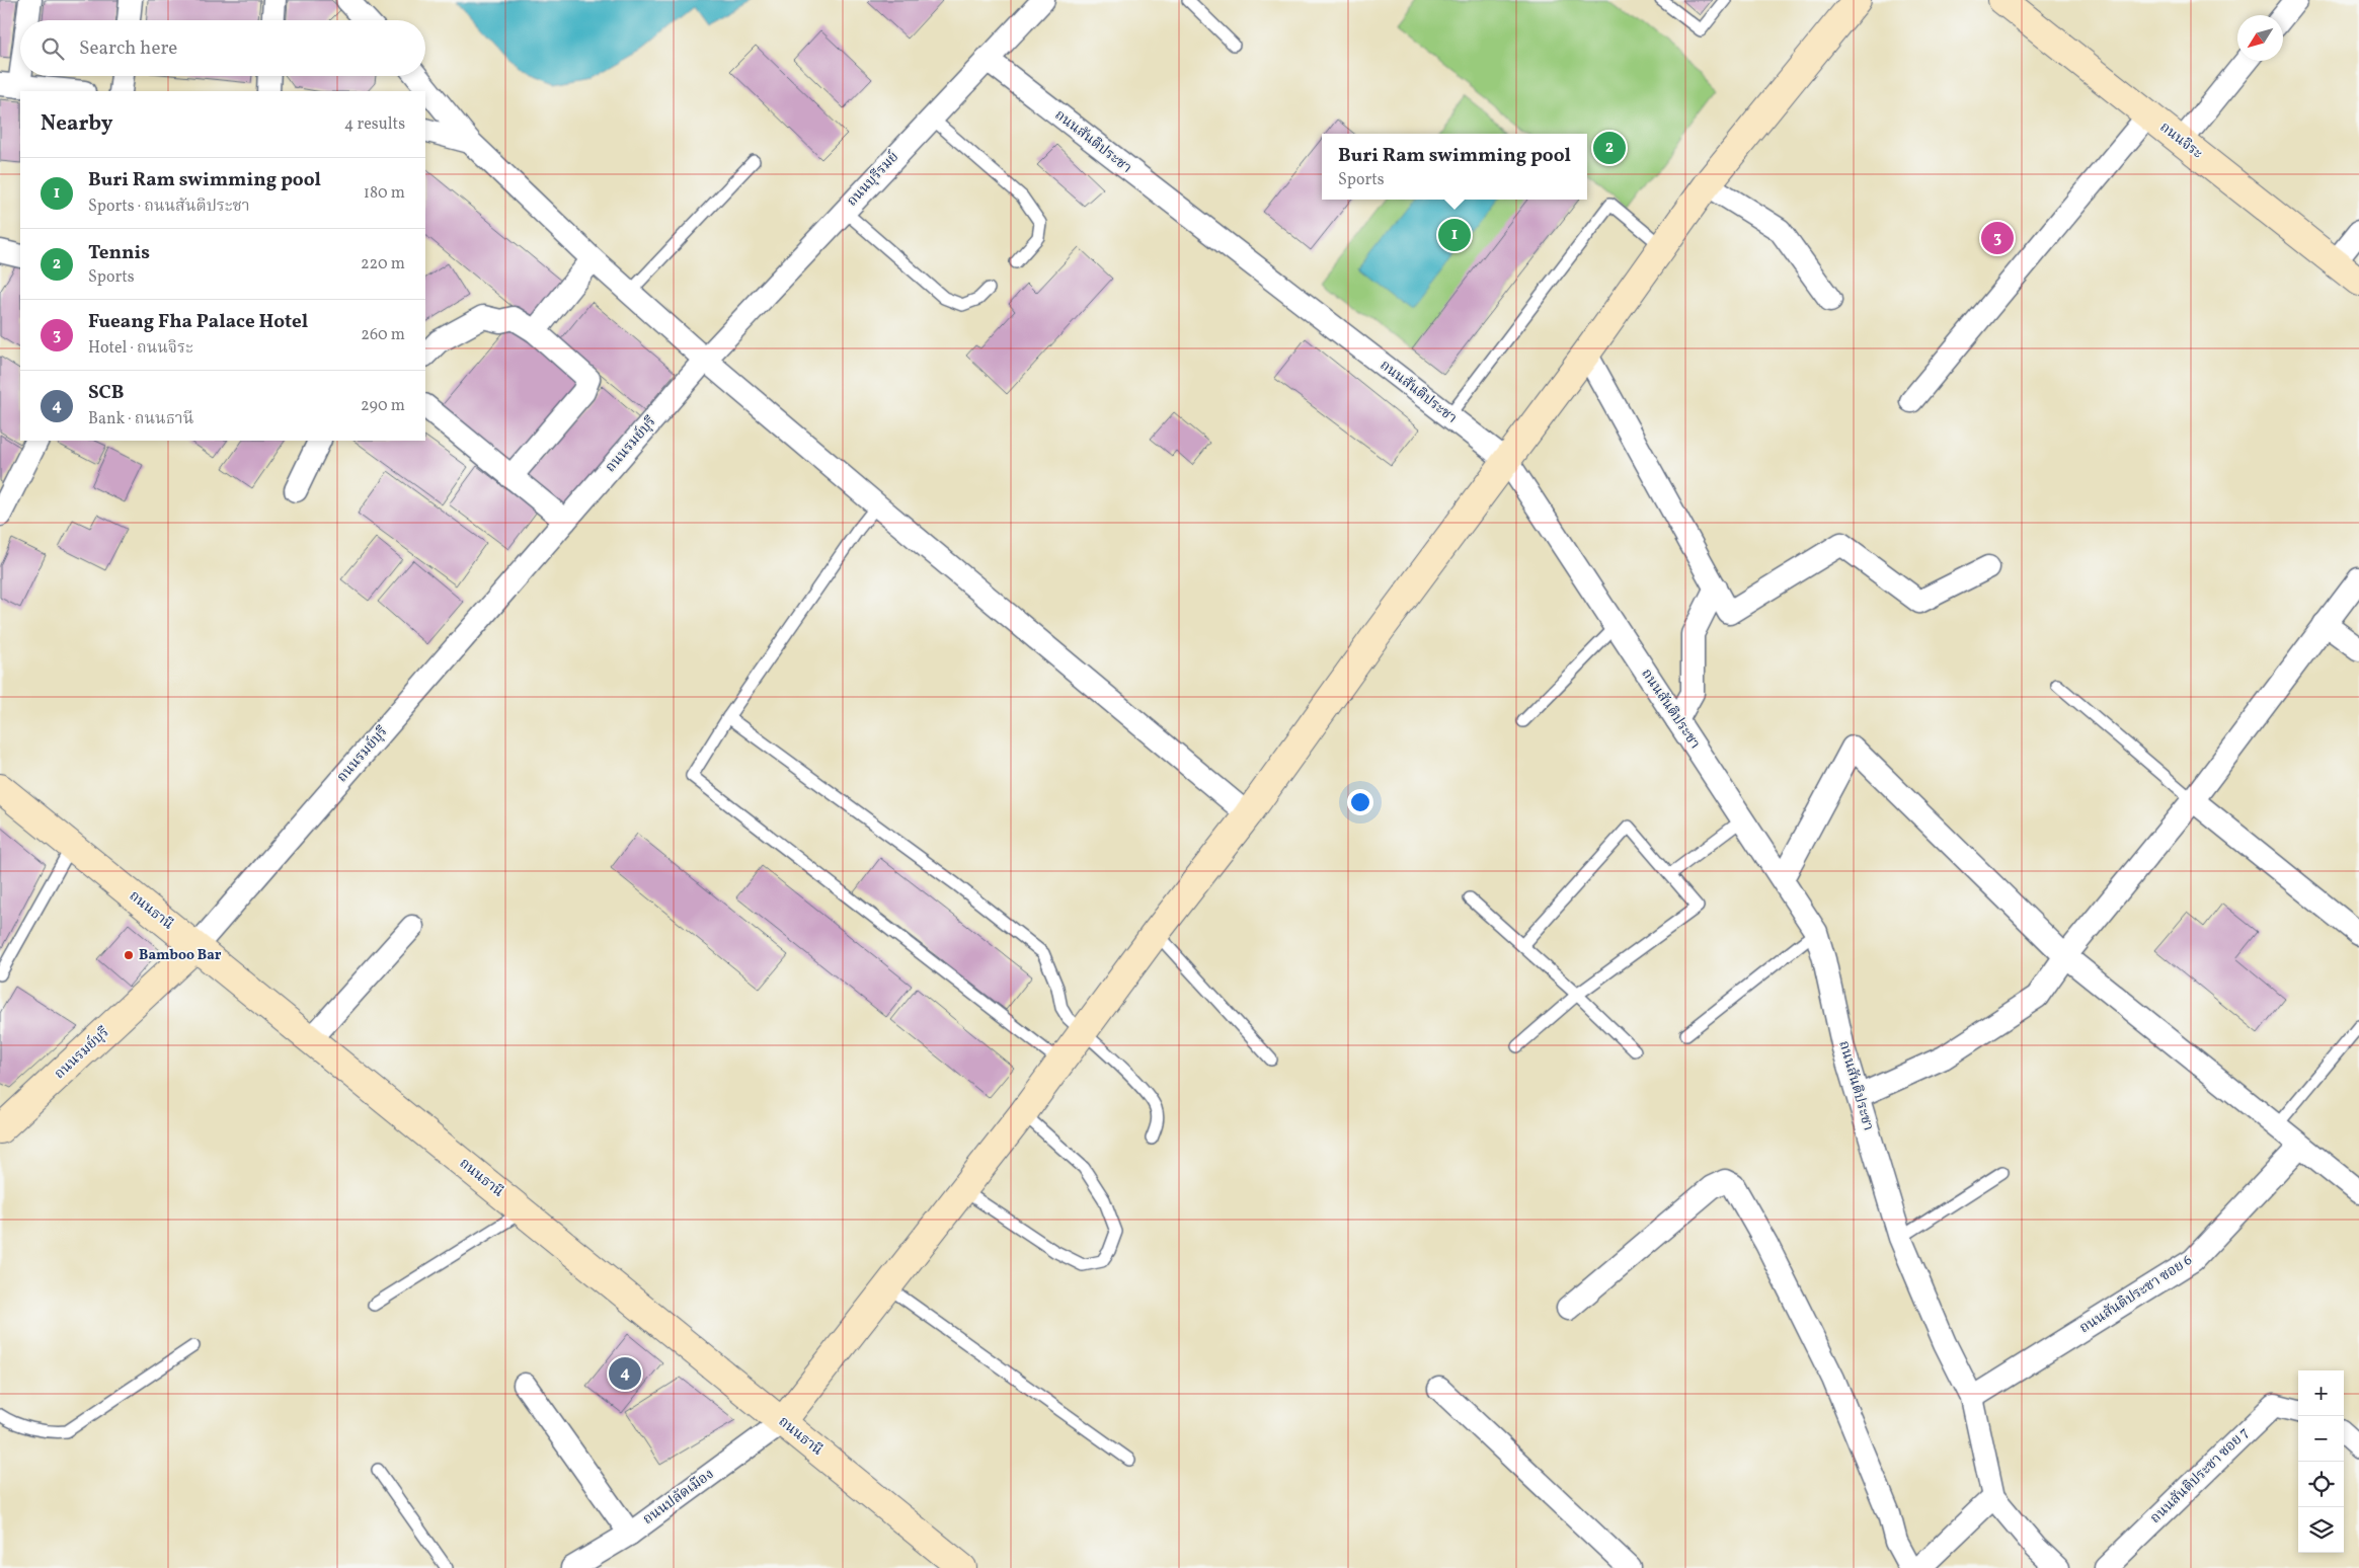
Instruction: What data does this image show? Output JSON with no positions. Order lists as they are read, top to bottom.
{
  "streets": {
    "street": [
      "ถนนจิระ",
      "ถนนสันติประชา",
      "ถนนบุรีรมย์",
      "ถนนรมย์บุรี",
      "ถนนธานี",
      "ถนนสันติประชา ซอย 6",
      "ถนนสันติประชา ซอย 7",
      "ถนนปลัดเมือง"
    ]
  },
  "crossings": [
    ["ถนนสันติประชา", "ถนนบุรีรมย์"],
    ["ถนนสันติประชา", "ถนนสันติประชา ซอย 6"],
    ["ถนนบุรีรมย์", "ถนนรมย์บุรี"],
    ["ถนนรมย์บุรี", "ถนนธานี"],
    ["ถนนธานี", "ถนนปลัดเมือง"]
  ],
  "places": ["Bamboo Bar"],
  "north": "bottom left",
  "page": {
    "search": "Search here",
    "heading": ["Nearby", "4 results"],
    "pins": [
      "2",
      "1",
      "3",
      "4"
    ],
    "popup": ["Buri Ram swimming pool", "Sports"],
    "list": [
      {
        "mark": "1",
        "name": "Buri Ram swimming pool",
        "note": "Sports · ถนนสันติประชา",
        "value": "180 m"
      },
      {
        "mark": "2",
        "name": "Tennis",
        "note": "Sports",
        "value": "220 m"
      },
      {
        "mark": "3",
        "name": "Fueang Fha Palace Hotel",
        "note": "Hotel · ถนนจิระ",
        "value": "260 m"
      },
      {
        "mark": "4",
        "name": "SCB",
        "note": "Bank · ถนนธานี",
        "value": "290 m"
      }
    ],
    "map_buttons": ["+", "−"]
  }
}
